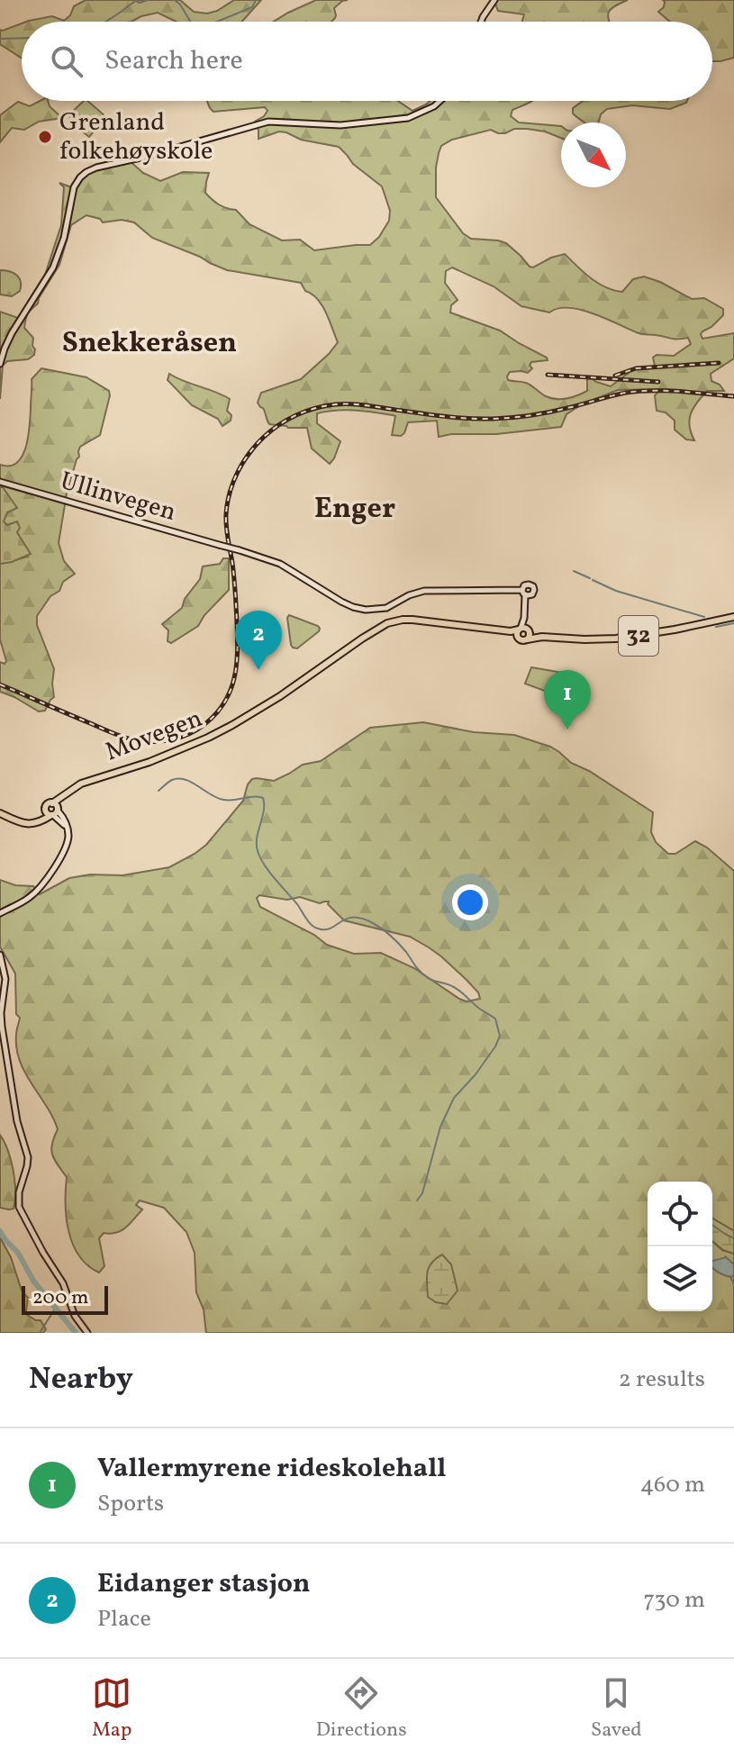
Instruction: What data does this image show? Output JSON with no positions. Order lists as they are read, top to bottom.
{
  "streets": {
    "main road": ["Ullinvegen", "32", "Movegen"]
  },
  "crossings": [
    ["Ullinvegen", "32"],
    ["32", "Movegen"]
  ],
  "districts": ["Snekkeråsen", "Enger"],
  "places": ["Grenland folkehøyskole"],
  "scale_bar": "200 m",
  "north": "bottom right",
  "page": {
    "search": "Search here",
    "pins": ["2", "1"],
    "scale": "200 m",
    "heading": ["Nearby", "2 results"],
    "list": [
      {
        "mark": "1",
        "name": "Vallermyrene rideskolehall",
        "note": "Sports",
        "value": "460 m"
      },
      {
        "mark": "2",
        "name": "Eidanger stasjon",
        "note": "Place",
        "value": "730 m"
      }
    ],
    "nav": ["Map", "Directions", "Saved"]
  }
}
